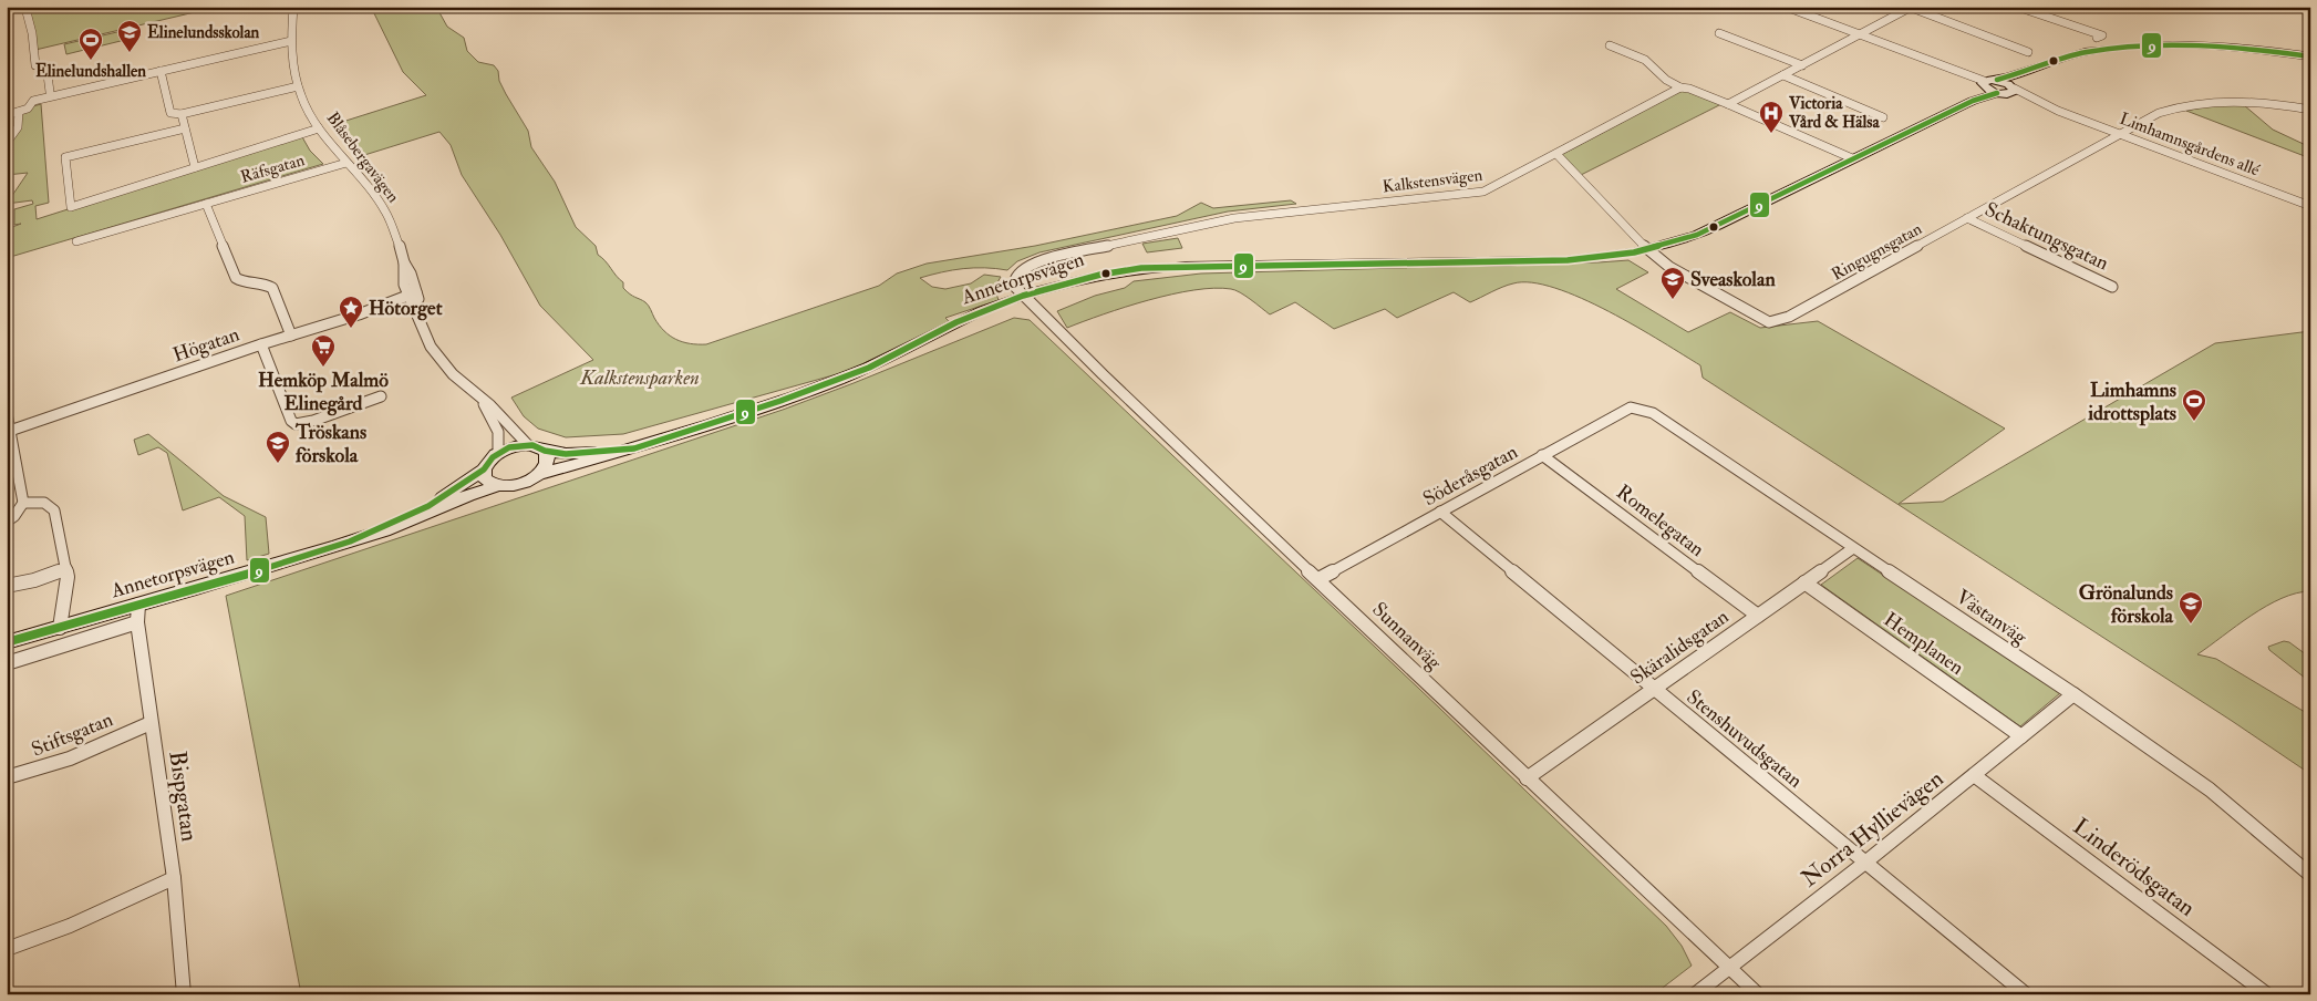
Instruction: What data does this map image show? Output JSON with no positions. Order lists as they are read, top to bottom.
{
  "streets": {
    "main road": ["Annetorpsvägen"],
    "street": [
      "Limhamnsgårdens allé",
      "Blåsebergavägen",
      "Räfsgatan",
      "Kalkstensvägen",
      "Schaktungsgatan",
      "Ringugnsgatan",
      "Högatan",
      "Söderåsgatan",
      "Romelegatan",
      "Västanväg",
      "Sunnanväg",
      "Hemplanen",
      "Skäralidsgatan",
      "Stiftsgatan",
      "Stenshuvudsgatan",
      "Bispgatan",
      "Norra Hyllievägen",
      "Linderödsgatan"
    ]
  },
  "crossings": [
    ["Limhamnsgårdens allé", "Ringugnsgatan"],
    ["Limhamnsgårdens allé", "Annetorpsvägen"],
    ["Blåsebergavägen", "Räfsgatan"],
    ["Blåsebergavägen", "Annetorpsvägen"],
    ["Blåsebergavägen", "Högatan"],
    ["Kalkstensvägen", "Ringugnsgatan"],
    ["Kalkstensvägen", "Annetorpsvägen"],
    ["Kalkstensvägen", "Sunnanväg"],
    ["Schaktungsgatan", "Ringugnsgatan"],
    ["Ringugnsgatan", "Annetorpsvägen"],
    ["Annetorpsvägen", "Sunnanväg"],
    ["Annetorpsvägen", "Bispgatan"],
    ["Söderåsgatan", "Romelegatan"],
    ["Söderåsgatan", "Västanväg"],
    ["Söderåsgatan", "Sunnanväg"],
    ["Söderåsgatan", "Stenshuvudsgatan"],
    ["Romelegatan", "Skäralidsgatan"],
    ["Västanväg", "Skäralidsgatan"],
    ["Västanväg", "Norra Hyllievägen"],
    ["Sunnanväg", "Skäralidsgatan"],
    ["Sunnanväg", "Norra Hyllievägen"],
    ["Hemplanen", "Skäralidsgatan"],
    ["Hemplanen", "Norra Hyllievägen"],
    ["Skäralidsgatan", "Stenshuvudsgatan"],
    ["Stiftsgatan", "Bispgatan"],
    ["Stenshuvudsgatan", "Norra Hyllievägen"],
    ["Norra Hyllievägen", "Linderödsgatan"]
  ],
  "parks": ["Kalkstensparken"],
  "places": {
    "school or university": [
      "Elinelundsskolan",
      "Sveaskolan",
      "Tröskans förskola",
      "Grönalunds förskola"
    ],
    "sports": ["Elinelundshallen", "Limhamns idrottsplats"],
    "hospital": ["Victoria Vård & Hälsa"],
    "place": ["Hötorget"],
    "supermarket": ["Hemköp Malmö Elinegård"]
  },
  "lines": ["transit line 9"]
}
